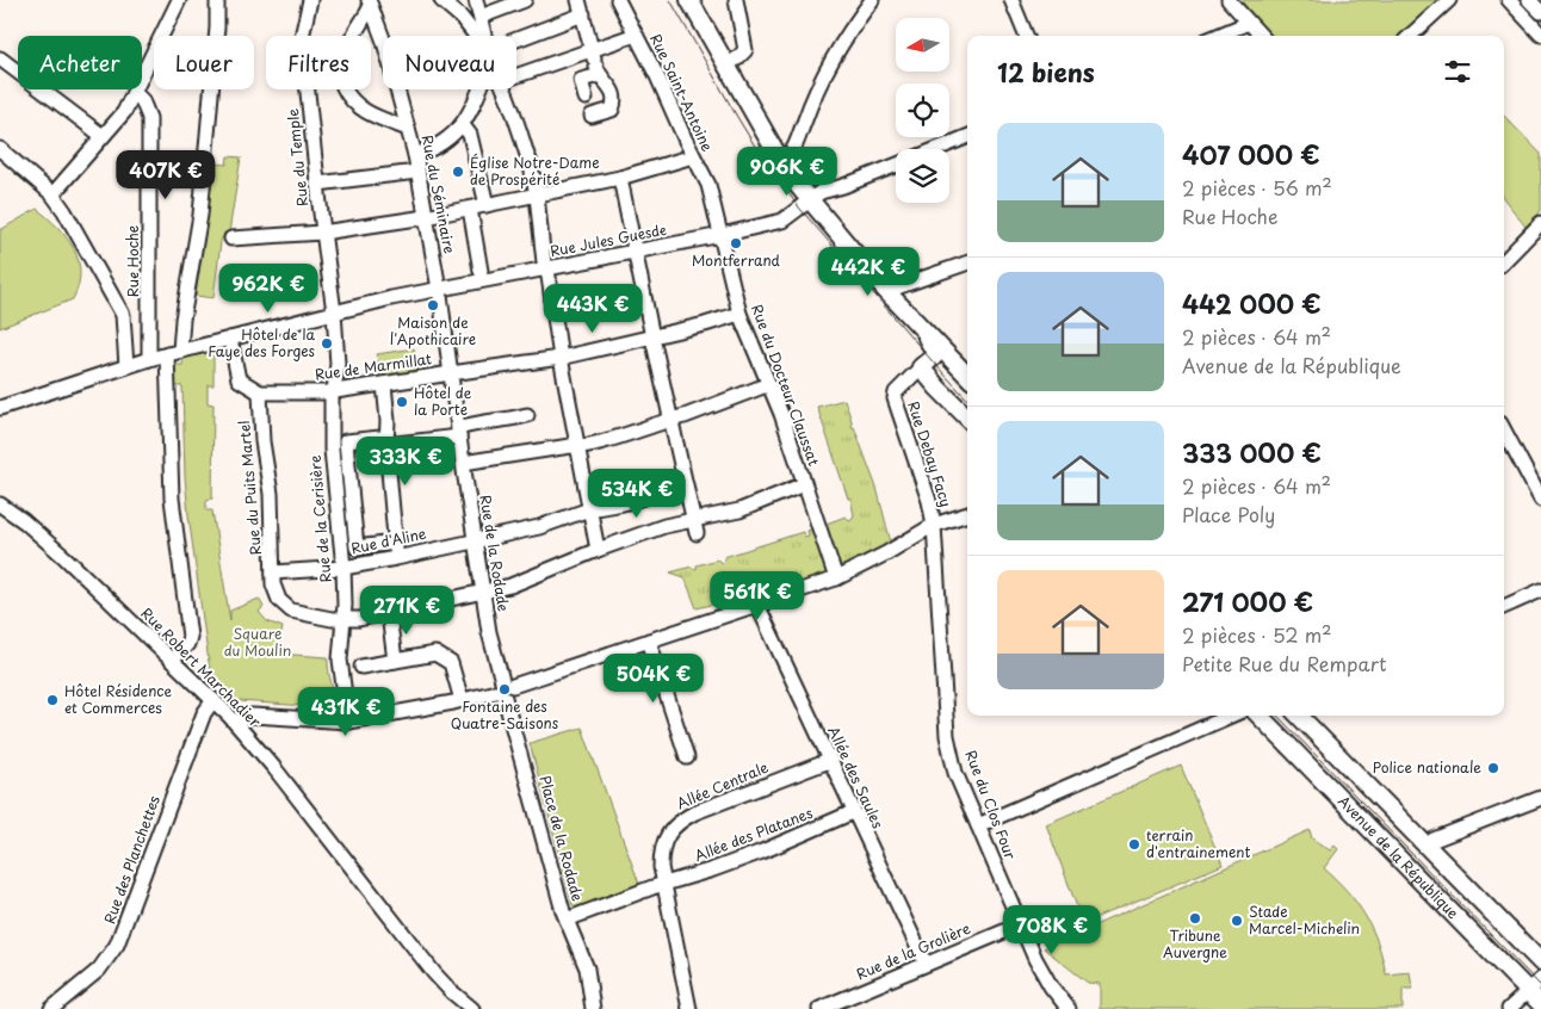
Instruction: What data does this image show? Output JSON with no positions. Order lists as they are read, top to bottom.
{
  "streets": {
    "main road": ["Avenue de la République"],
    "street": [
      "Rue Saint-Antoine",
      "Rue du Temple",
      "Rue du Séminaire",
      "Rue Jules Guesde",
      "Rue Hoche",
      "Rue de Marmillat",
      "Rue du Docteur Claussat",
      "Rue Debay Facy",
      "Rue du Puits Martel",
      "Rue de la Cerisière",
      "Rue d'Aline",
      "Rue de la Rodade",
      "Rue Robert Marchadier",
      "Allée des Saules",
      "Allée Centrale",
      "Rue du Clos Four",
      "Allée des Platanes",
      "Place de la Rodade",
      "Rue des Planchettes",
      "Rue de la Grolière"
    ]
  },
  "crossings": [
    ["Rue Saint-Antoine", "Rue Jules Guesde"],
    ["Rue Saint-Antoine", "Rue du Docteur Claussat"],
    ["Rue du Temple", "Rue Jules Guesde"],
    ["Rue du Temple", "Rue de la Cerisière"],
    ["Rue du Séminaire", "Rue Jules Guesde"],
    ["Rue du Séminaire", "Rue de la Rodade"],
    ["Rue Jules Guesde", "Rue Hoche"],
    ["Rue Jules Guesde", "Rue du Docteur Claussat"],
    ["Rue Jules Guesde", "Rue de la Cerisière"],
    ["Rue Jules Guesde", "Rue de la Rodade"],
    ["Rue de Marmillat", "Rue du Docteur Claussat"],
    ["Rue de Marmillat", "Rue du Puits Martel"],
    ["Rue de Marmillat", "Rue de la Cerisière"],
    ["Rue de Marmillat", "Rue de la Rodade"],
    ["Rue Debay Facy", "Rue du Clos Four"],
    ["Rue du Puits Martel", "Rue de la Cerisière"],
    ["Rue du Puits Martel", "Rue d'Aline"],
    ["Rue de la Cerisière", "Rue d'Aline"],
    ["Rue d'Aline", "Rue de la Rodade"],
    ["Rue de la Rodade", "Place de la Rodade"],
    ["Rue Robert Marchadier", "Rue des Planchettes"],
    ["Allée des Saules", "Allée Centrale"],
    ["Allée des Saules", "Allée des Platanes"],
    ["Allée des Saules", "Rue de la Grolière"],
    ["Allée Centrale", "Allée des Platanes"],
    ["Allée Centrale", "Place de la Rodade"],
    ["Rue du Clos Four", "Rue de la Grolière"],
    ["Allée des Platanes", "Place de la Rodade"]
  ],
  "parks": ["Square du Moulin"],
  "places": [
    "Église Notre-Dame de Prospérité",
    "Montferrand",
    "Maison de l'Apothicaire",
    "Hôtel de la Faye des Forges",
    "Hôtel de la Porte",
    "Fontaine des Quatre-Saisons",
    "Hôtel Résidence et Commerces",
    "Police nationale",
    "terrain d'entrainement",
    "Tribune Auvergne",
    "Stade Marcel-Michelin"
  ],
  "north": "left",
  "page": {
    "chip": [
      "Acheter",
      "Louer",
      "Filtres",
      "Nouveau"
    ],
    "heading": "12 biens",
    "list": [
      {
        "name": "407 000 €",
        "note": "2 pièces · 56 m² · Rue Hoche"
      },
      {
        "name": "442 000 €",
        "note": "2 pièces · 64 m² · Avenue de la République"
      },
      {
        "name": "333 000 €",
        "note": "2 pièces · 64 m² · Place Poly"
      },
      {
        "name": "271 000 €",
        "note": "2 pièces · 52 m² · Petite Rue du Rempart"
      }
    ],
    "price": [
      "906K €",
      "407K €",
      "442K €",
      "962K €",
      "443K €",
      "333K €",
      "534K €",
      "561K €",
      "271K €",
      "504K €",
      "431K €",
      "708K €"
    ]
  }
}
